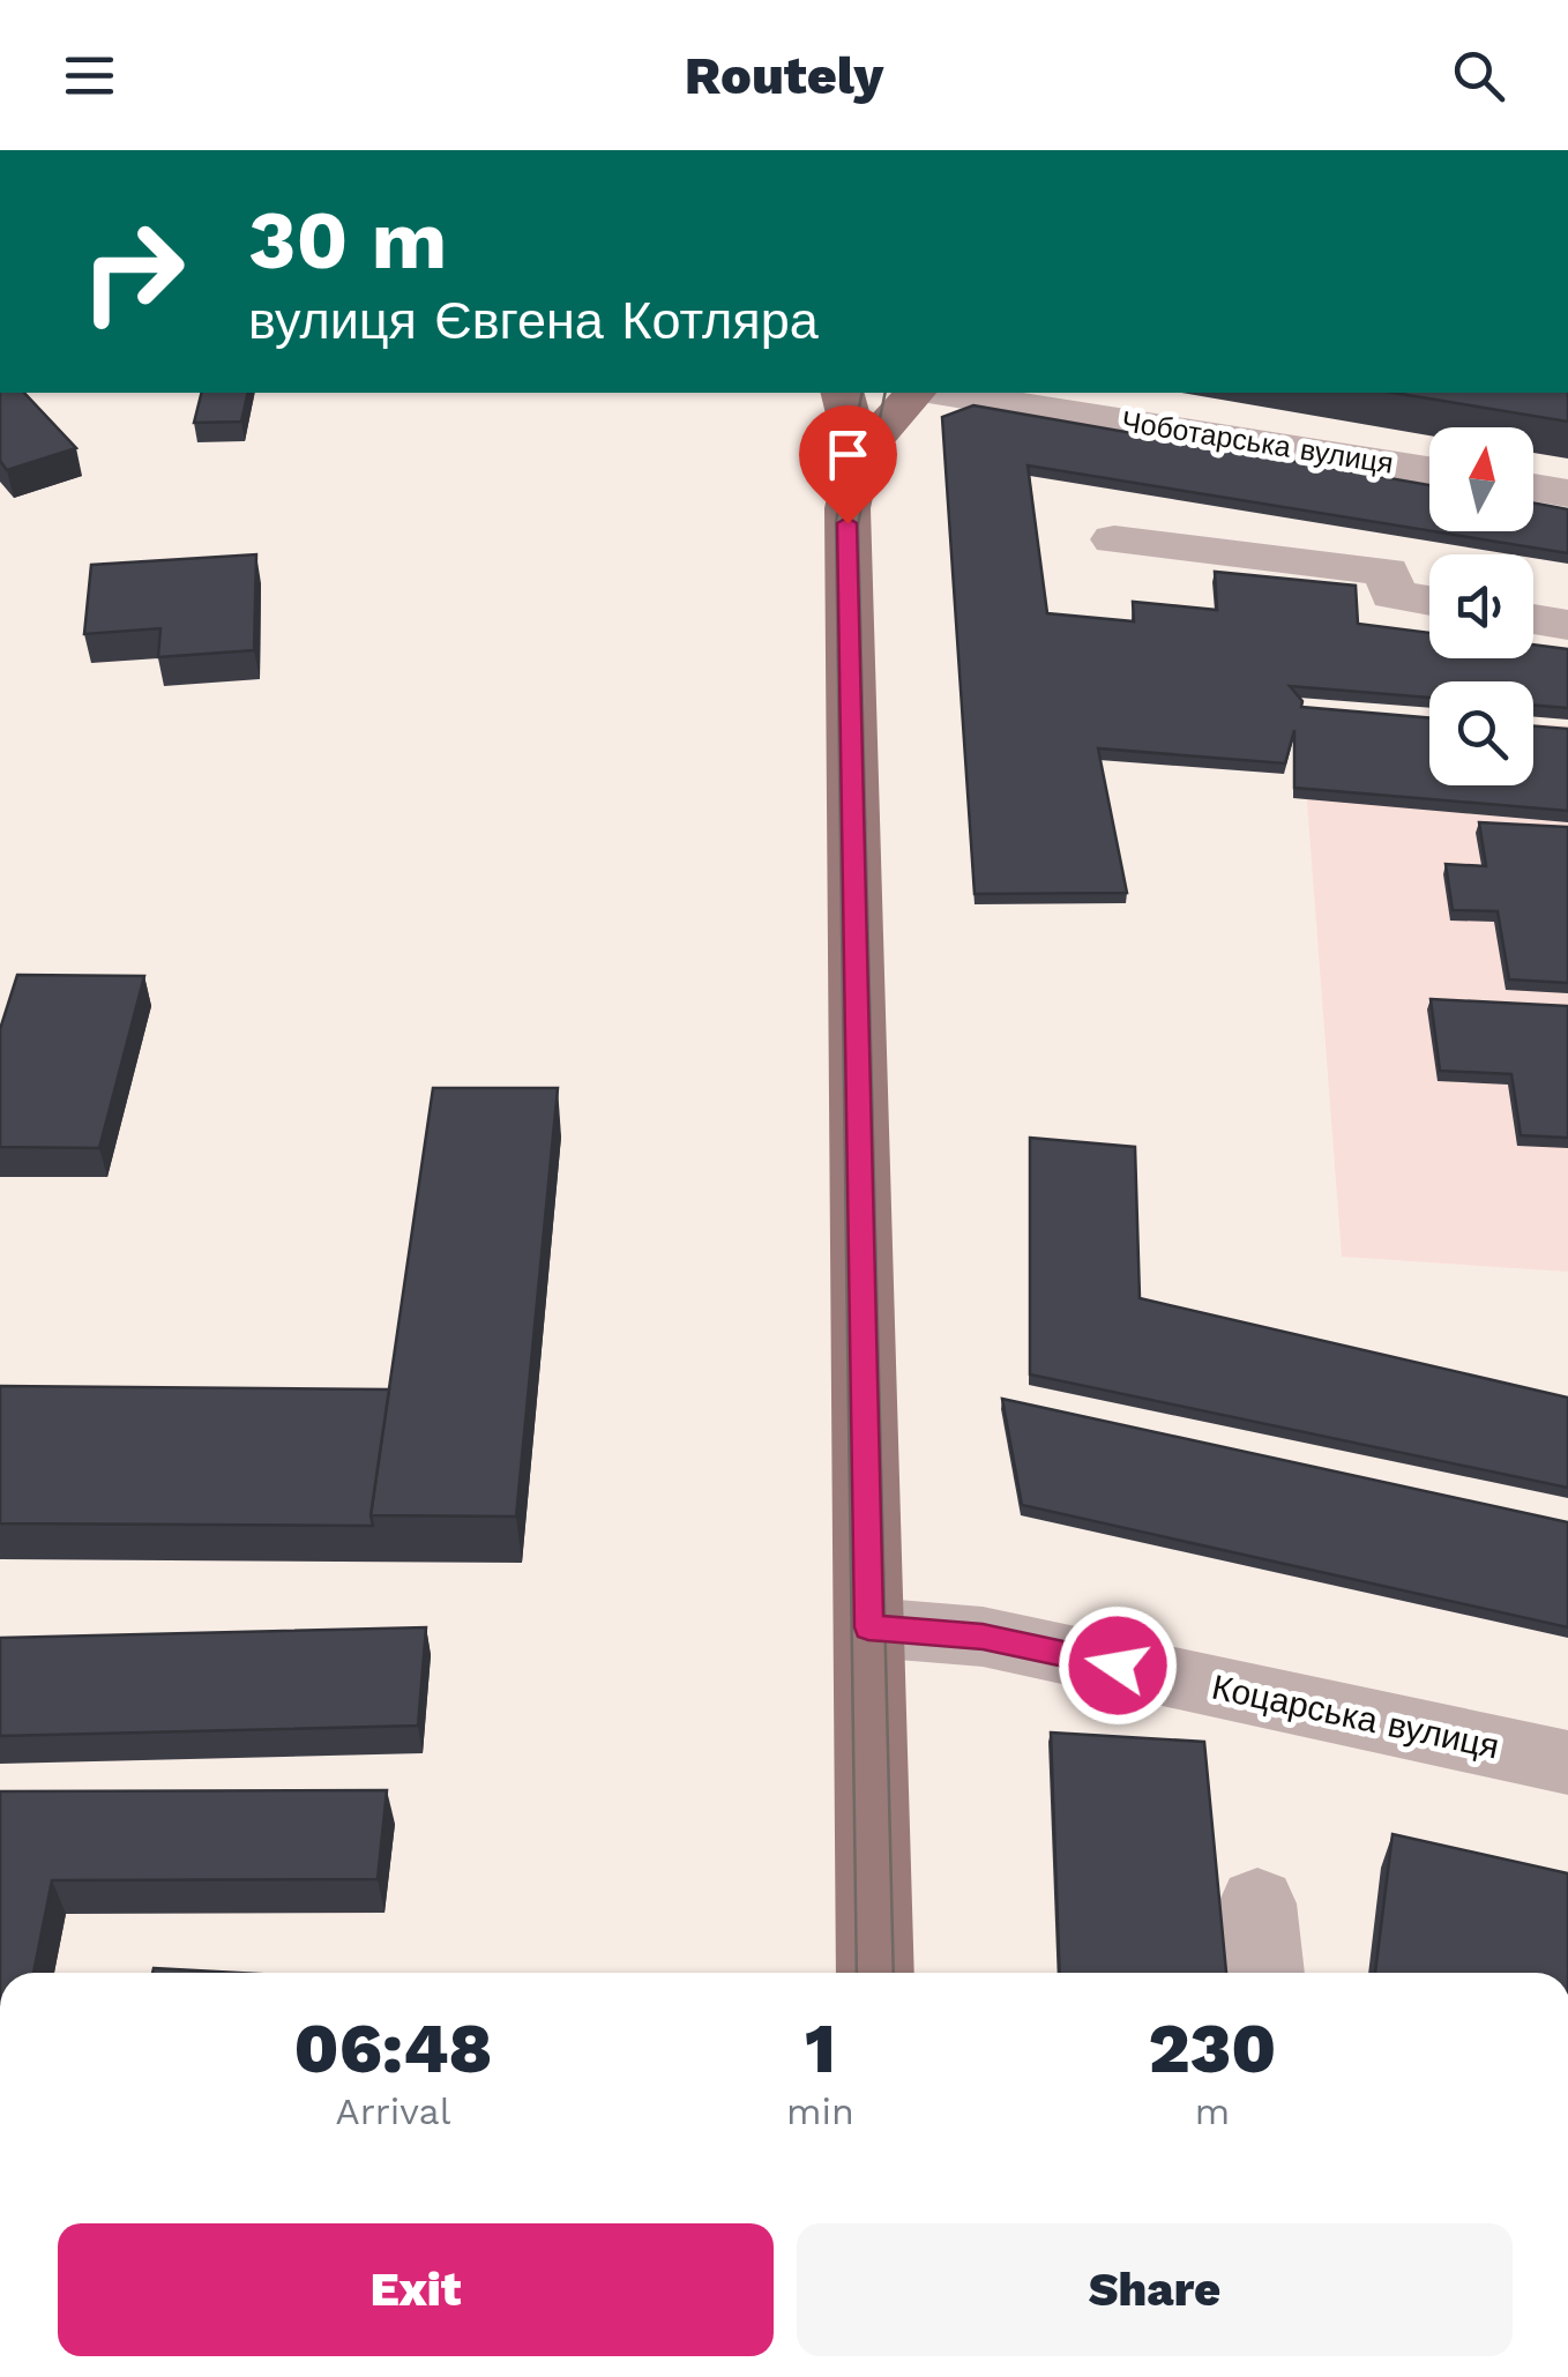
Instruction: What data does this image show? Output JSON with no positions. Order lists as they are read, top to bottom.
{
  "streets": {
    "street": ["Чоботарська вулиця", "Коцарська вулиця"]
  },
  "north": "top",
  "page": {
    "header": "Routely",
    "turn": ["30 m", "вулиця Євгена Котляра"],
    "eta": [
      "06:48",
      "Arrival",
      "1",
      "min",
      "230",
      "m"
    ],
    "buttons": ["Exit", "Share"]
  }
}
